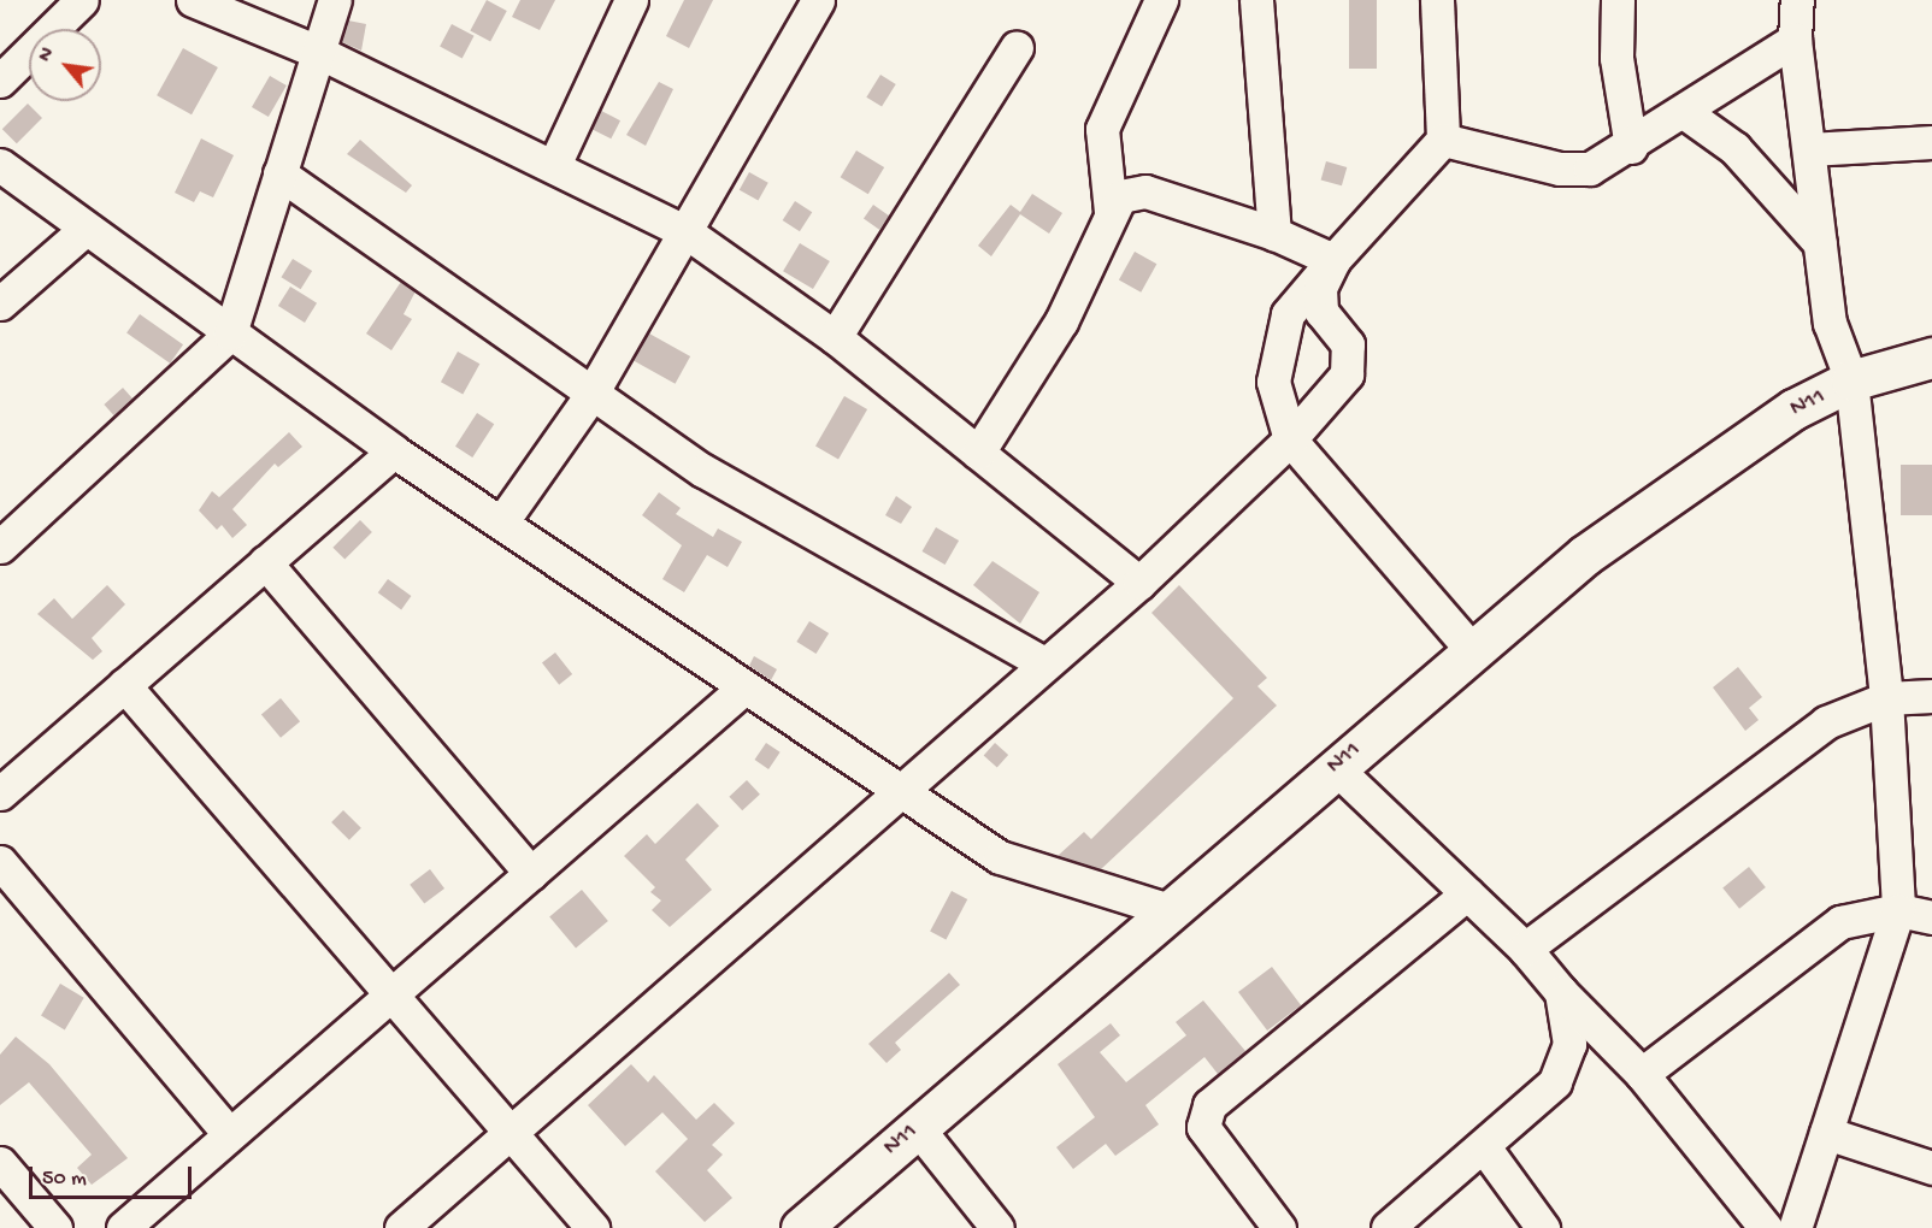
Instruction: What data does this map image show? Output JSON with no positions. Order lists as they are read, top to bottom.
{
  "streets": {
    "main road": ["N11"]
  },
  "scale_bar": "50 m",
  "north": "top left"
}
